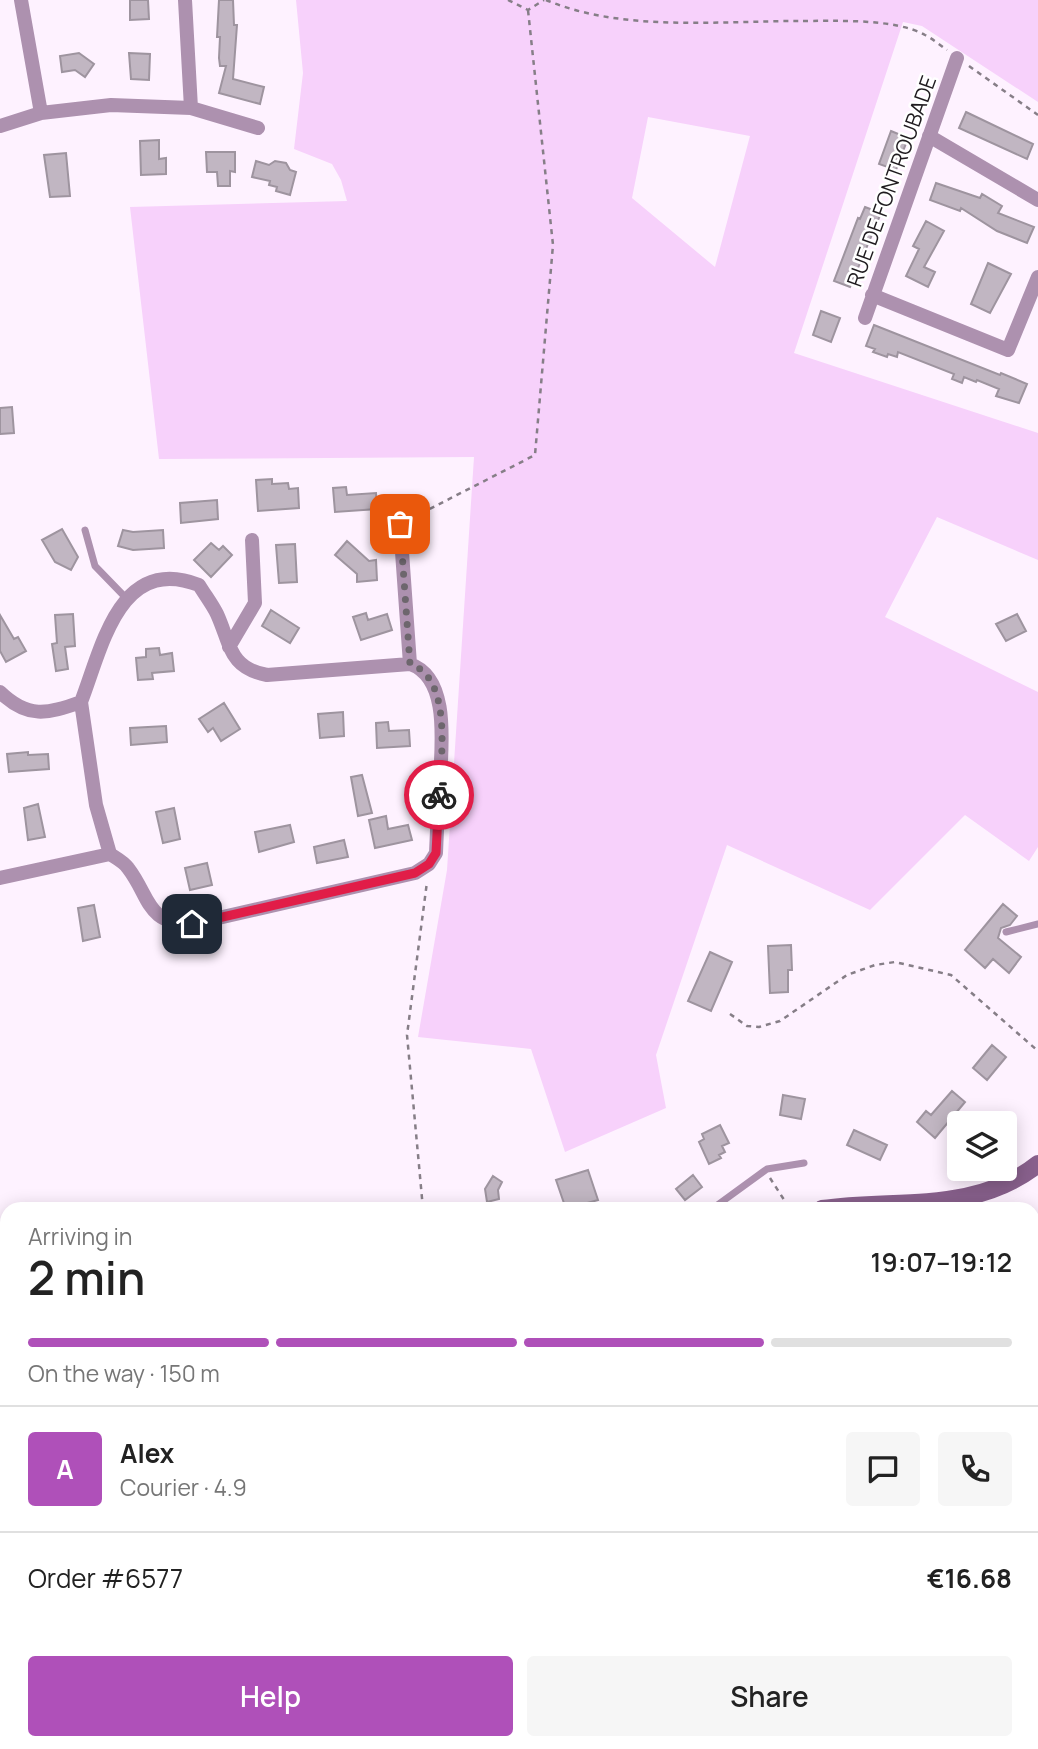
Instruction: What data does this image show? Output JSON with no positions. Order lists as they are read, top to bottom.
{
  "streets": {
    "street": ["RUE DE FONTROUBADE"]
  },
  "page": {
    "heading": ["2 min", "Arriving in", "19:07–19:12"],
    "panel": [
      "Alex",
      "Courier · 4.9",
      "Order #6577",
      "€16.68"
    ],
    "bar": "On the way · 150 m",
    "round": "A",
    "buttons": ["Help", "Share"]
  }
}
